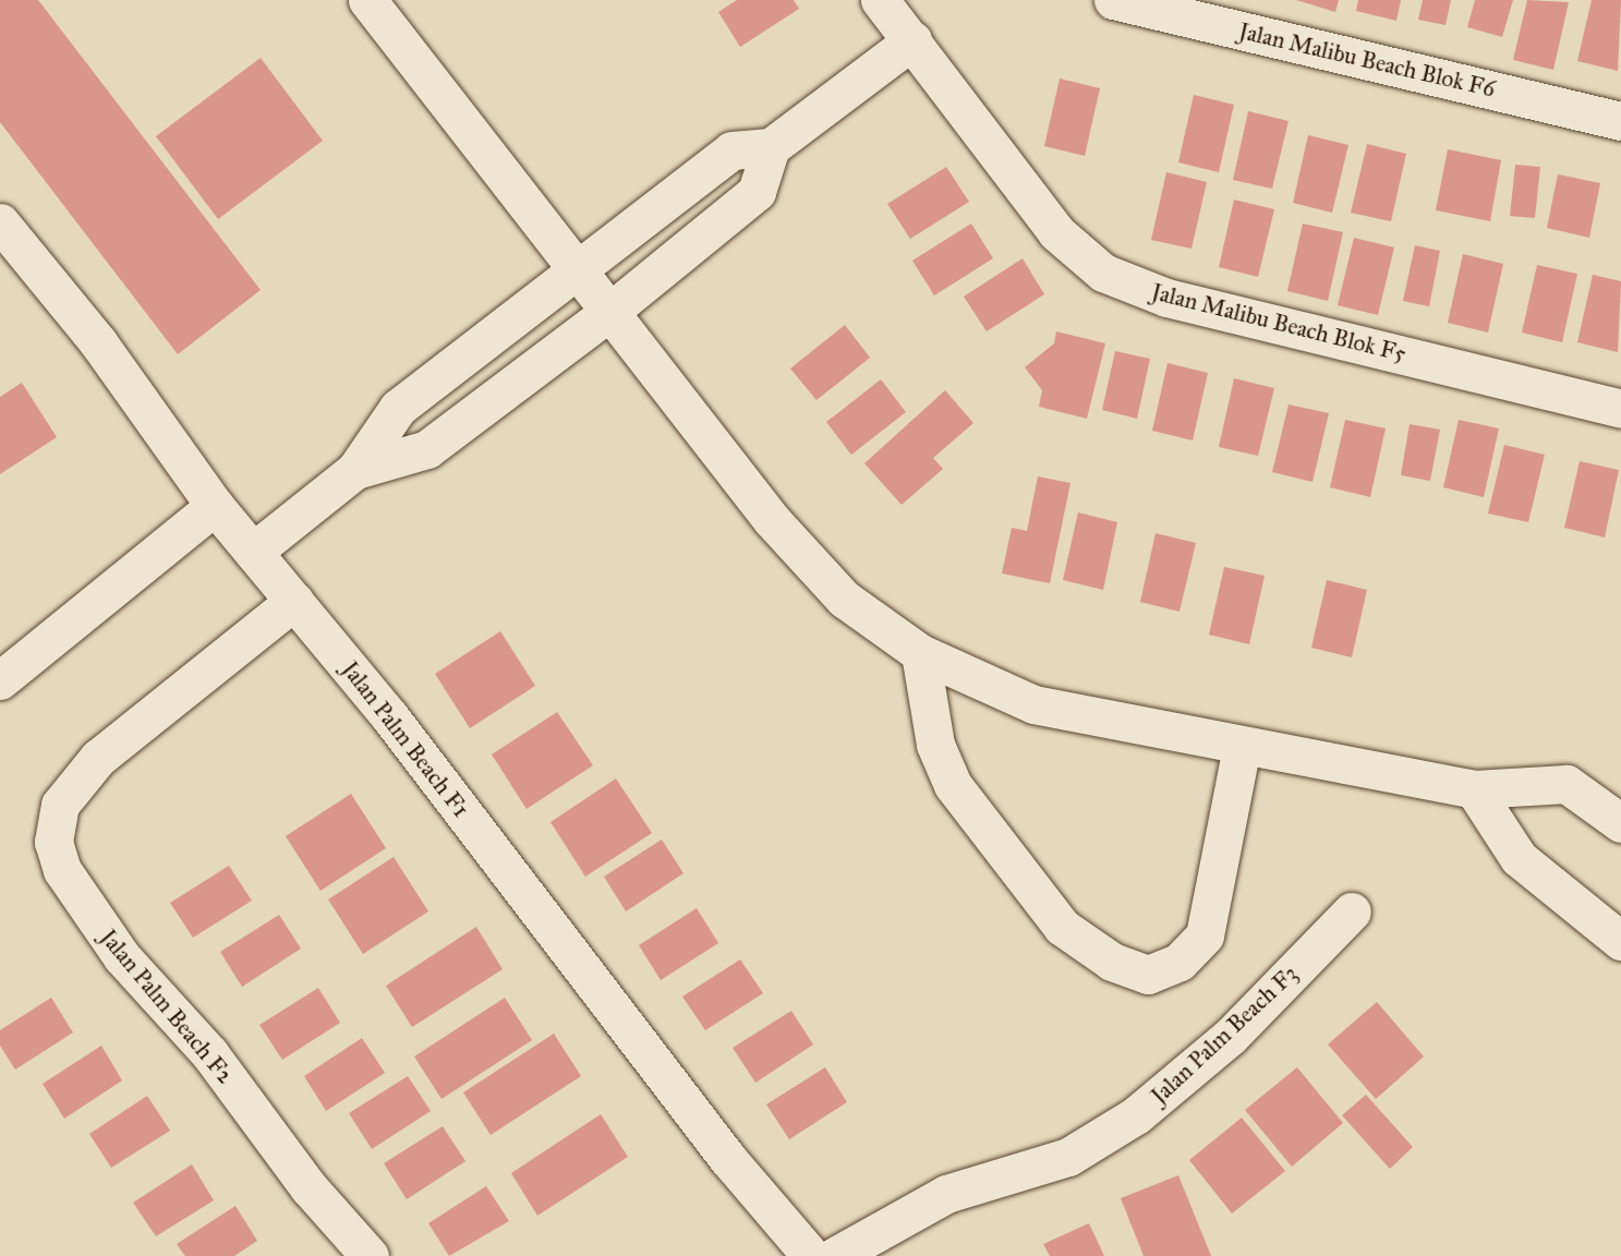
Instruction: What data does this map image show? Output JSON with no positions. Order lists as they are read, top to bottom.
{
  "streets": {
    "street": [
      "Jalan Malibu Beach Blok F6",
      "Jalan Malibu Beach Blok F5",
      "Jalan Palm Beach F1",
      "Jalan Palm Beach F2",
      "Jalan Palm Beach F3"
    ]
  },
  "crossings": [
    ["Jalan Palm Beach F1", "Jalan Palm Beach F2"]
  ]
}
